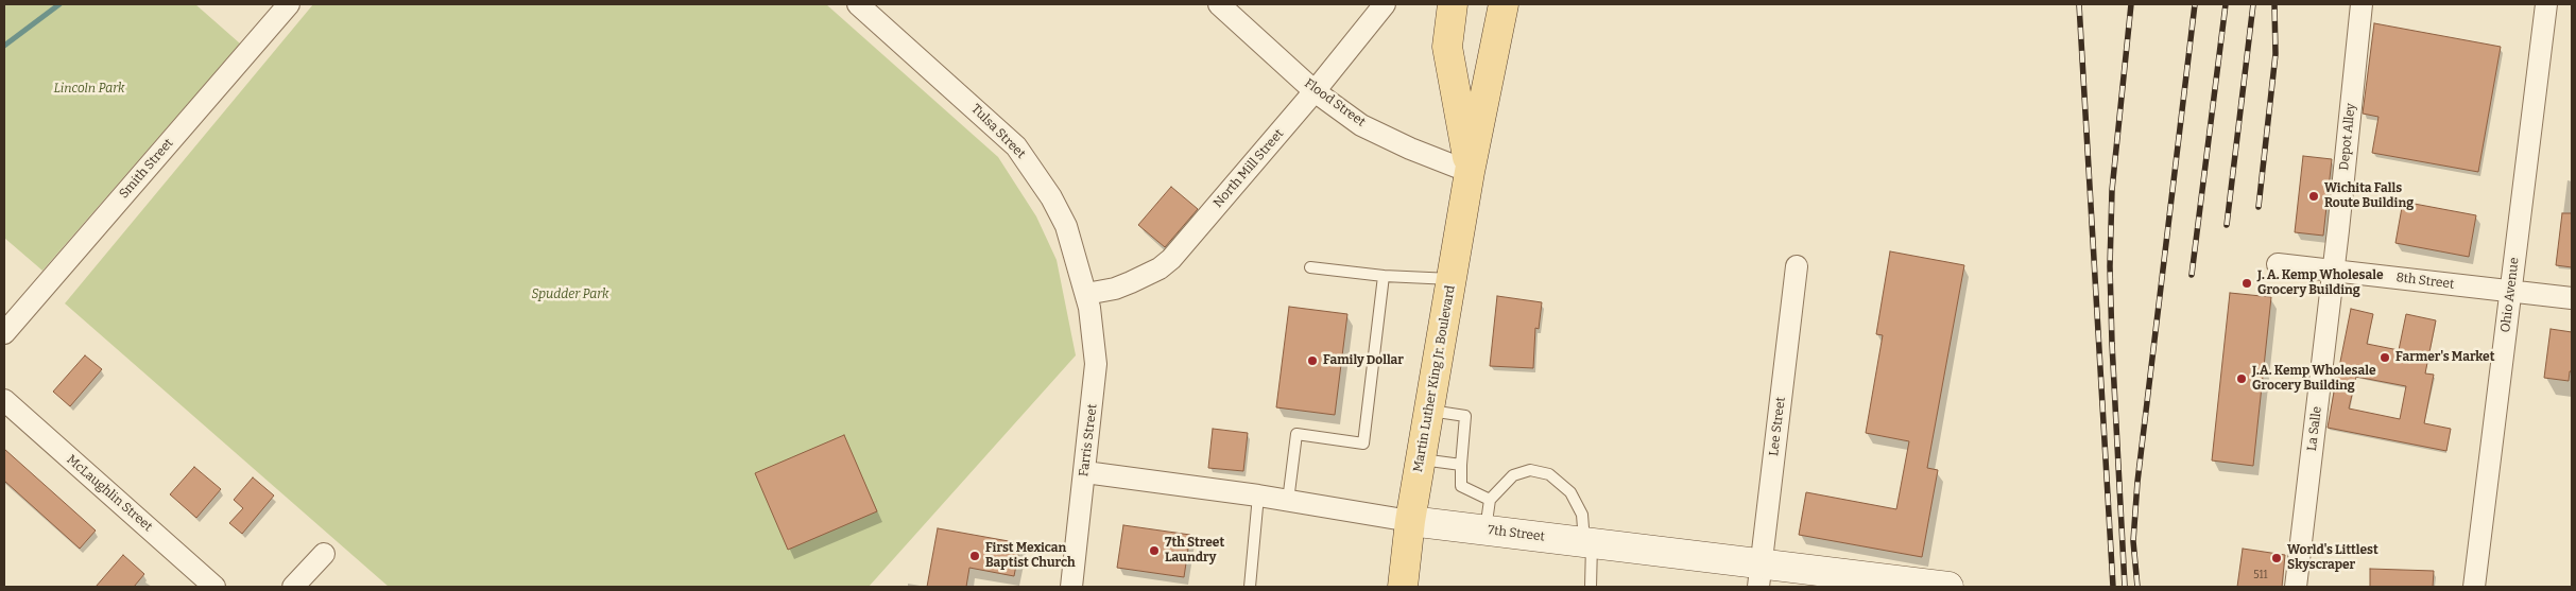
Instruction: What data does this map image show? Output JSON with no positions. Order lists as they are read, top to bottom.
{
  "streets": {
    "main road": ["Martin Luther King Jr. Boulevard"],
    "street": [
      "Flood Street",
      "Tulsa Street",
      "Depot Alley",
      "Smith Street",
      "North Mill Street",
      "8th Street",
      "Ohio Avenue",
      "Lee Street",
      "La Salle",
      "Farris Street",
      "McLaughlin Street",
      "7th Street"
    ]
  },
  "crossings": [
    ["Flood Street", "North Mill Street"],
    ["Flood Street", "Martin Luther King Jr. Boulevard"],
    ["Tulsa Street", "North Mill Street"],
    ["Tulsa Street", "Farris Street"],
    ["Depot Alley", "8th Street"],
    ["Depot Alley", "La Salle"],
    ["North Mill Street", "Farris Street"],
    ["8th Street", "Ohio Avenue"],
    ["8th Street", "La Salle"],
    ["Martin Luther King Jr. Boulevard", "7th Street"],
    ["Lee Street", "7th Street"],
    ["Farris Street", "7th Street"]
  ],
  "parks": ["Lincoln Park", "Spudder Park"],
  "places": [
    "Wichita Falls Route Building",
    "J. A. Kemp Wholesale Grocery Building",
    "Farmer's Market",
    "Family Dollar",
    "J.A. Kemp Wholesale Grocery Building",
    "7th Street Laundry",
    "First Mexican Baptist Church",
    "World's Littlest Skyscraper"
  ],
  "house_numbers": ["511"]
}
